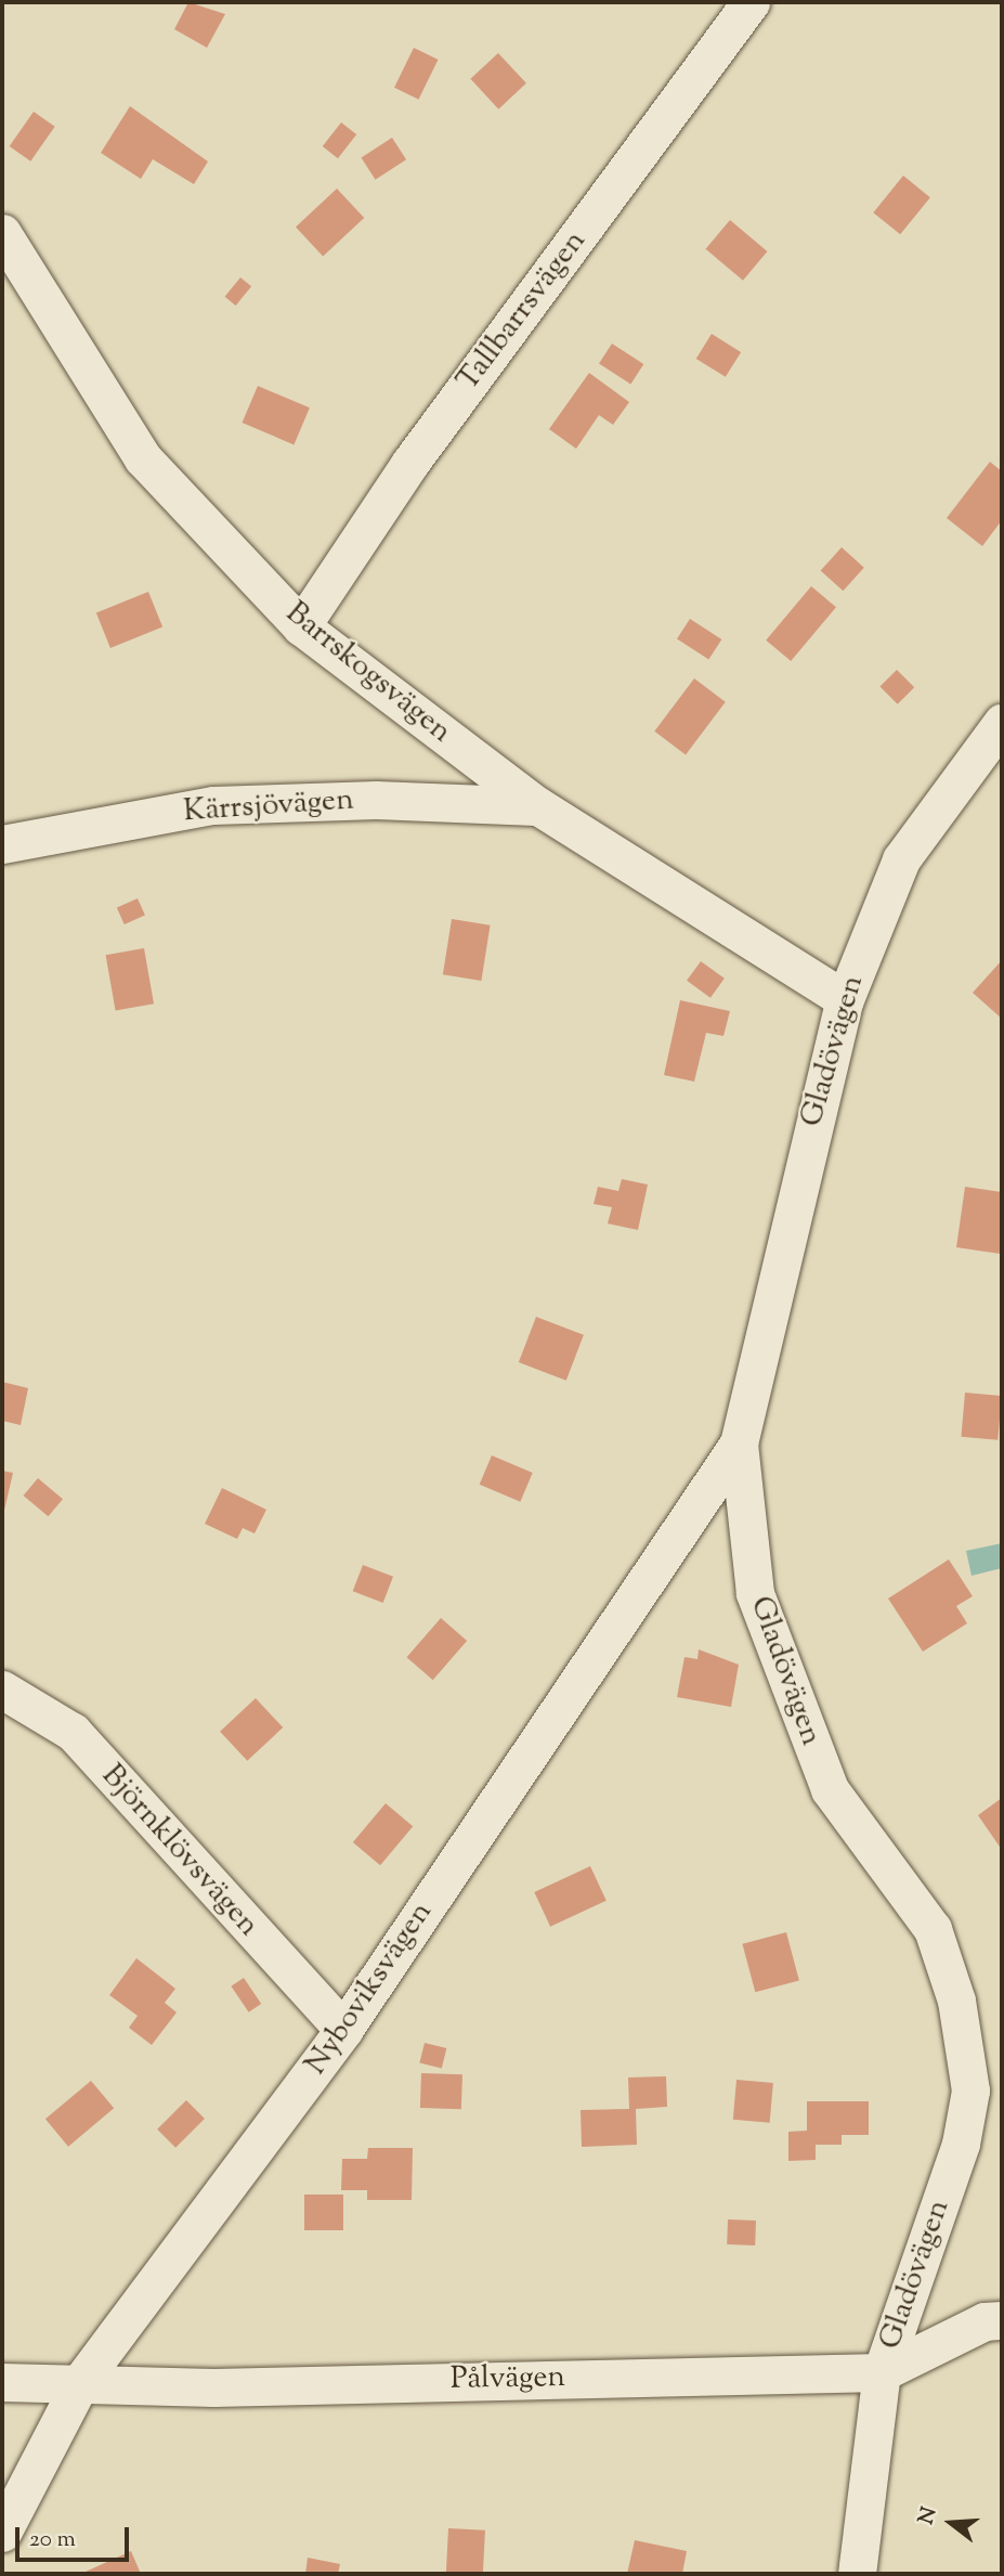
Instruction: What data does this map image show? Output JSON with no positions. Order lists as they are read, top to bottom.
{
  "streets": {
    "street": [
      "Tallbarrsvägen",
      "Barrskogsvägen",
      "Kärrsjövägen",
      "Gladövägen",
      "Björnklövsvägen",
      "Nyboviksvägen",
      "Pålvägen"
    ]
  },
  "crossings": [
    ["Tallbarrsvägen", "Barrskogsvägen"],
    ["Barrskogsvägen", "Kärrsjövägen"],
    ["Barrskogsvägen", "Gladövägen"],
    ["Gladövägen", "Nyboviksvägen"],
    ["Gladövägen", "Pålvägen"],
    ["Björnklövsvägen", "Nyboviksvägen"],
    ["Nyboviksvägen", "Pålvägen"]
  ],
  "scale_bar": "20 m",
  "north": "left"
}
